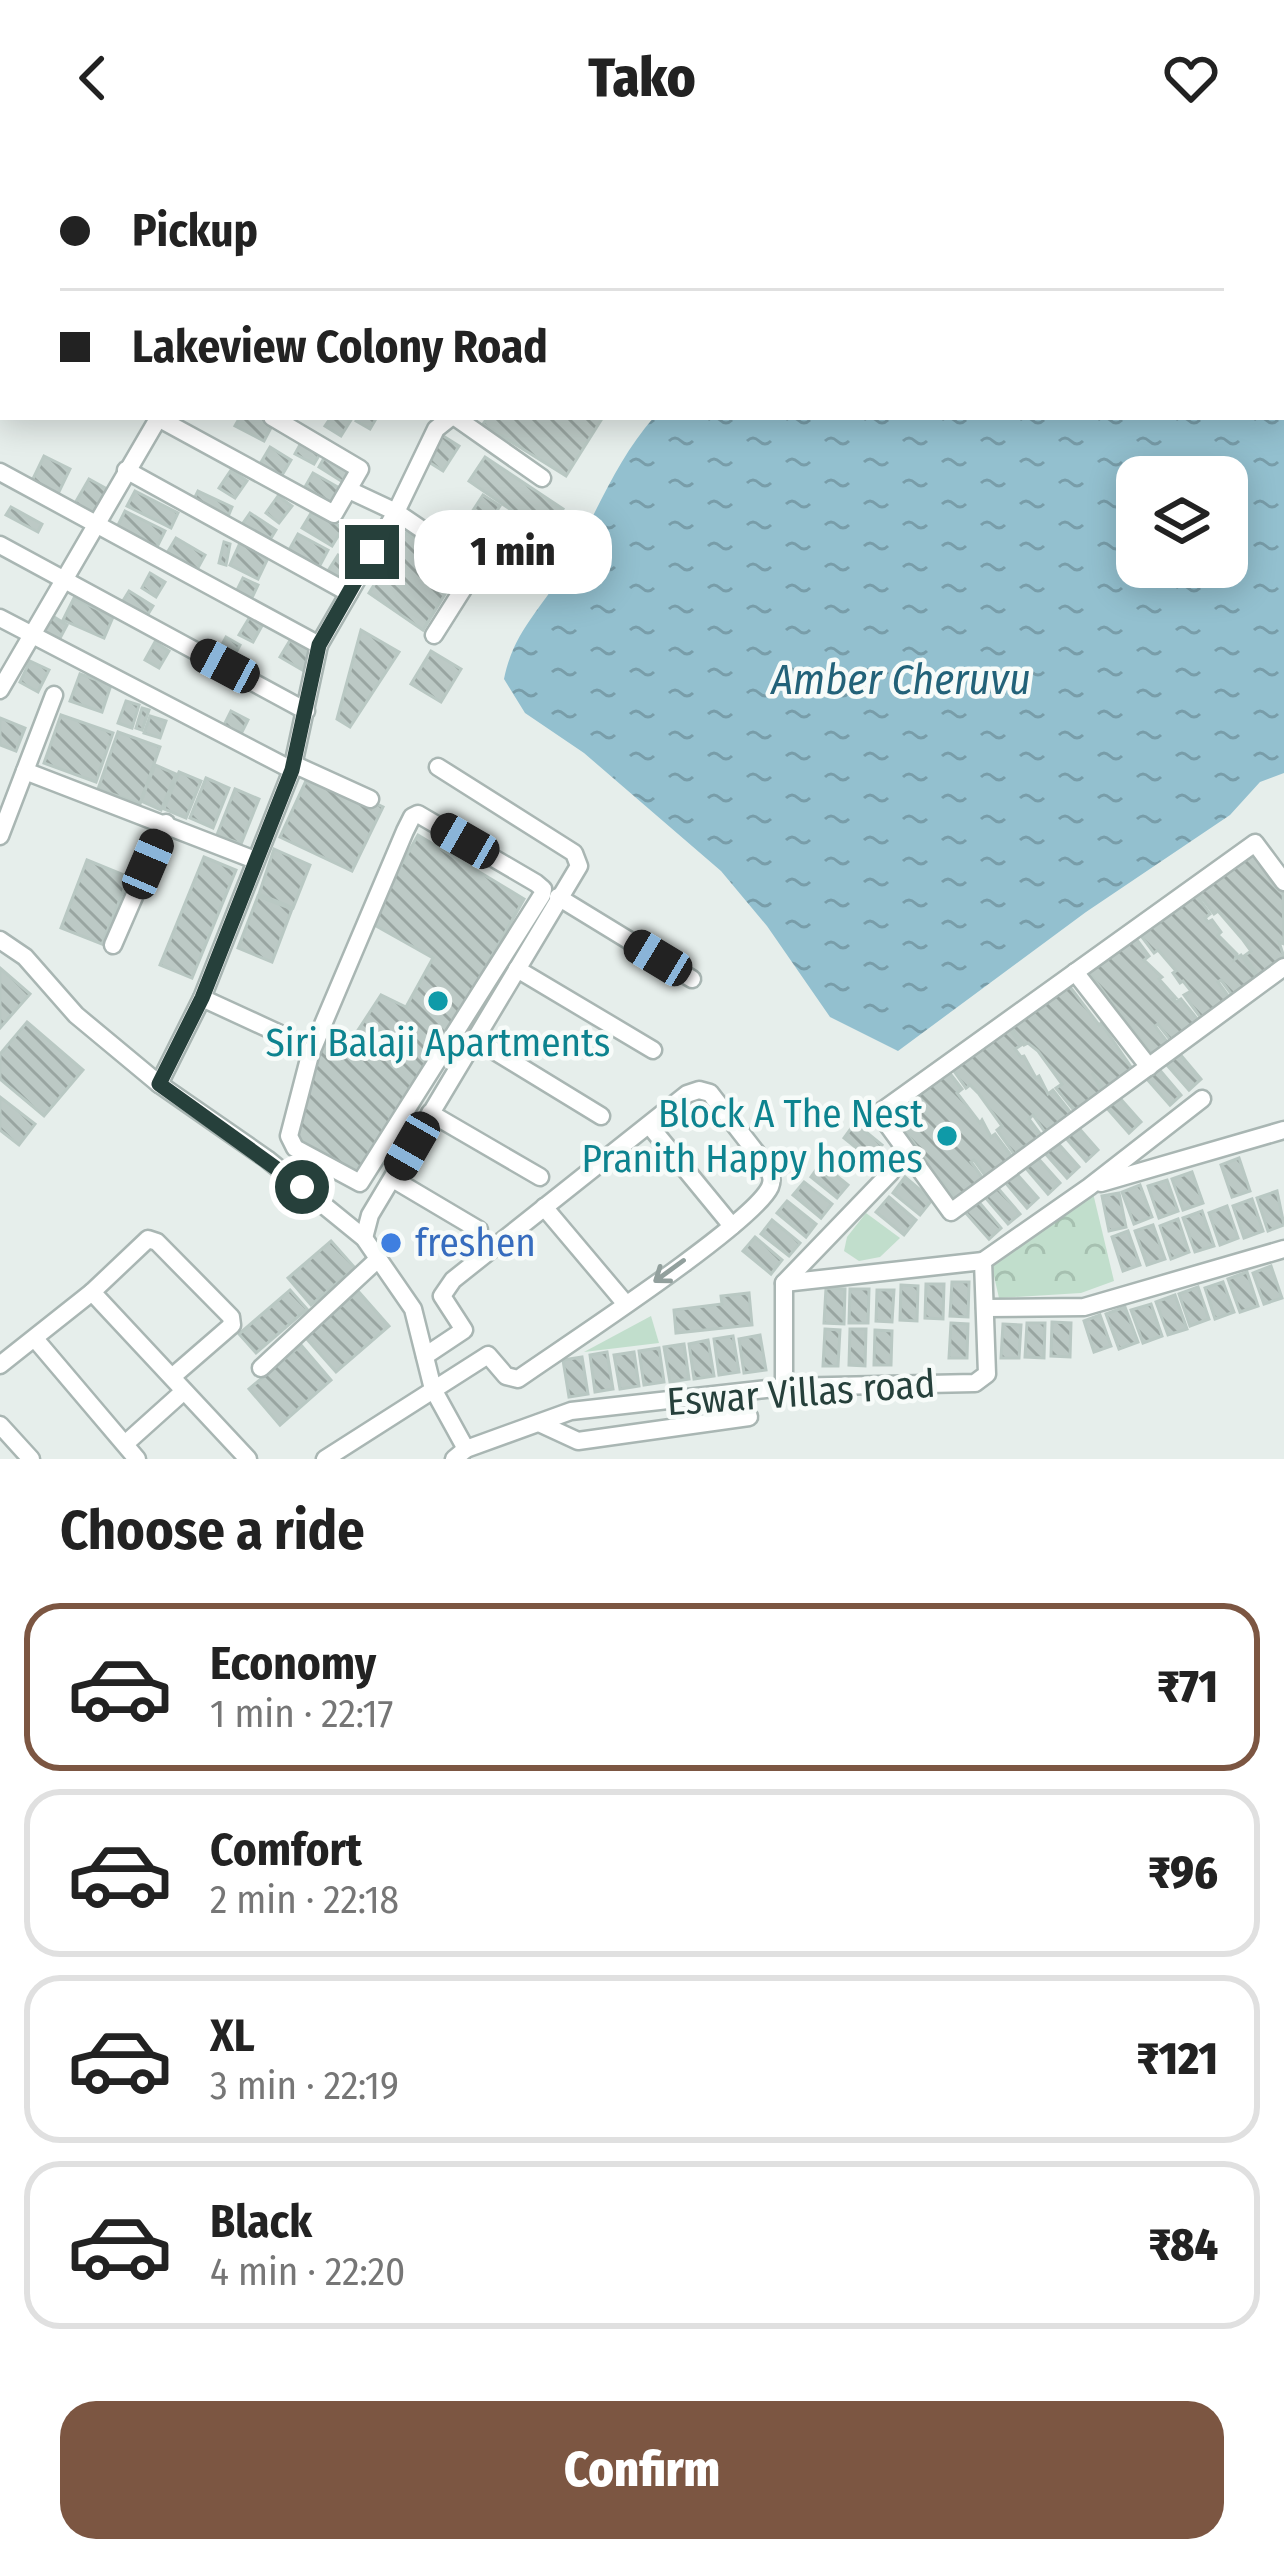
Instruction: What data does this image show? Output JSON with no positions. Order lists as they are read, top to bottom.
{
  "streets": {
    "street": ["Eswar Villas road"]
  },
  "water": ["Amber Cheruvu"],
  "places": ["Siri Balaji Apartments", "Block A The Nest Pranith Happy homes", "freshen"],
  "page": {
    "header": "Tako",
    "banner": ["Pickup", "Lakeview Colony Road"],
    "bubble": "1 min",
    "heading": "Choose a ride",
    "list": [
      {
        "name": "Economy",
        "note": "1 min · 22:17",
        "value": "₹71"
      },
      {
        "name": "Comfort",
        "note": "2 min · 22:18",
        "value": "₹96"
      },
      {
        "name": "XL",
        "note": "3 min · 22:19",
        "value": "₹121"
      },
      {
        "name": "Black",
        "note": "4 min · 22:20",
        "value": "₹84"
      }
    ],
    "buttons": "Confirm"
  }
}
